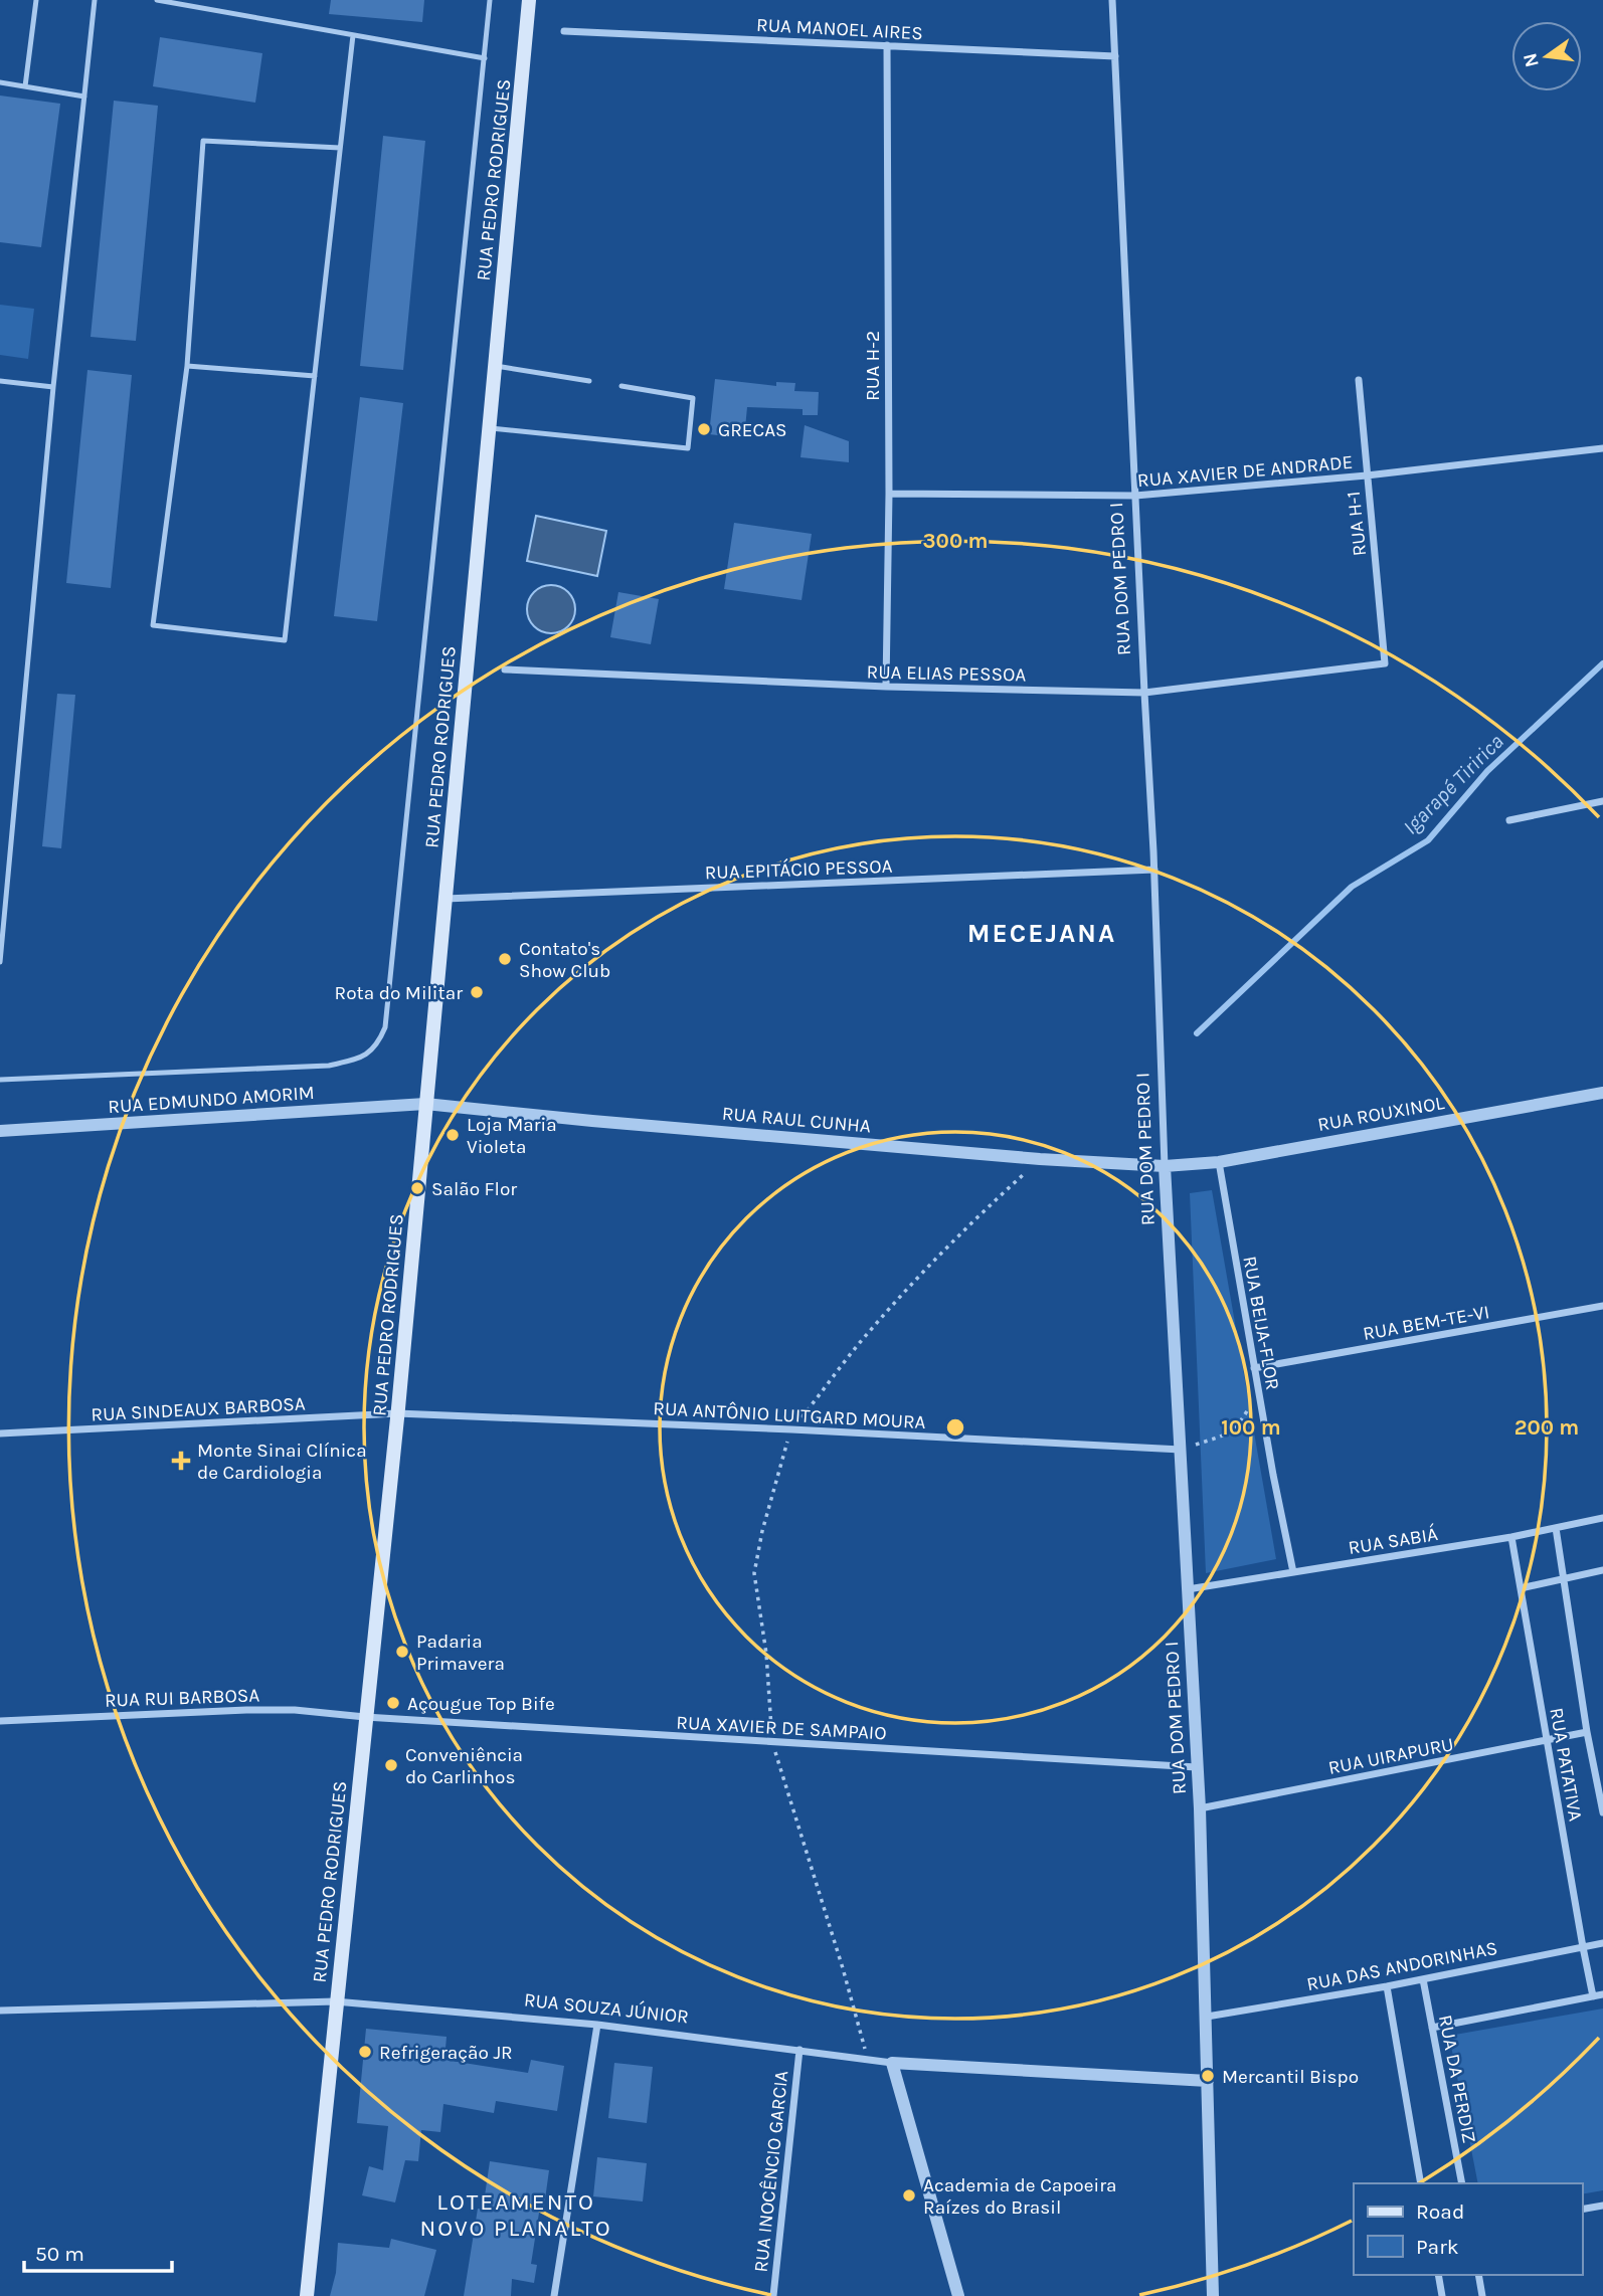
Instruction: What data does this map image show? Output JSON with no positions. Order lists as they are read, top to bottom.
{
  "streets": {
    "main road": ["RUA PEDRO RODRIGUES"],
    "street": [
      "RUA MANOEL AIRES",
      "RUA H-2",
      "RUA XAVIER DE ANDRADE",
      "RUA H-1",
      "RUA DOM PEDRO I",
      "RUA ELIAS PESSOA",
      "RUA EPITÁCIO PESSOA",
      "RUA EDMUNDO AMORIM",
      "RUA ROUXINOL",
      "RUA RAUL CUNHA",
      "RUA BEM-TE-VI",
      "RUA BEIJA-FLOR",
      "RUA SINDEAUX BARBOSA",
      "RUA ANTÔNIO LUITGARD MOURA",
      "RUA SABIÁ",
      "RUA RUI BARBOSA",
      "RUA XAVIER DE SAMPAIO",
      "RUA UIRAPURU",
      "RUA PATATIVA",
      "RUA DAS ANDORINHAS",
      "RUA SOUZA JÚNIOR",
      "RUA DA PERDIZ",
      "RUA INOCÊNCIO GARCIA"
    ]
  },
  "crossings": [
    ["RUA MANOEL AIRES", "RUA H-2"],
    ["RUA MANOEL AIRES", "RUA DOM PEDRO I"],
    ["RUA PEDRO RODRIGUES", "RUA EPITÁCIO PESSOA"],
    ["RUA PEDRO RODRIGUES", "RUA EDMUNDO AMORIM"],
    ["RUA PEDRO RODRIGUES", "RUA RAUL CUNHA"],
    ["RUA PEDRO RODRIGUES", "RUA SINDEAUX BARBOSA"],
    ["RUA PEDRO RODRIGUES", "RUA ANTÔNIO LUITGARD MOURA"],
    ["RUA PEDRO RODRIGUES", "RUA RUI BARBOSA"],
    ["RUA PEDRO RODRIGUES", "RUA XAVIER DE SAMPAIO"],
    ["RUA PEDRO RODRIGUES", "RUA SOUZA JÚNIOR"],
    ["RUA H-2", "RUA XAVIER DE ANDRADE"],
    ["RUA H-2", "RUA ELIAS PESSOA"],
    ["RUA XAVIER DE ANDRADE", "RUA H-1"],
    ["RUA XAVIER DE ANDRADE", "RUA DOM PEDRO I"],
    ["RUA H-1", "RUA ELIAS PESSOA"],
    ["RUA DOM PEDRO I", "RUA ELIAS PESSOA"],
    ["RUA DOM PEDRO I", "RUA EPITÁCIO PESSOA"],
    ["RUA DOM PEDRO I", "RUA ROUXINOL"],
    ["RUA DOM PEDRO I", "RUA RAUL CUNHA"],
    ["RUA DOM PEDRO I", "RUA ANTÔNIO LUITGARD MOURA"],
    ["RUA DOM PEDRO I", "RUA SABIÁ"],
    ["RUA DOM PEDRO I", "RUA XAVIER DE SAMPAIO"],
    ["RUA DOM PEDRO I", "RUA UIRAPURU"],
    ["RUA DOM PEDRO I", "RUA DAS ANDORINHAS"],
    ["RUA DOM PEDRO I", "RUA SOUZA JÚNIOR"],
    ["RUA EDMUNDO AMORIM", "RUA RAUL CUNHA"],
    ["RUA ROUXINOL", "RUA RAUL CUNHA"],
    ["RUA ROUXINOL", "RUA BEIJA-FLOR"],
    ["RUA BEM-TE-VI", "RUA BEIJA-FLOR"],
    ["RUA BEIJA-FLOR", "RUA SABIÁ"],
    ["RUA SINDEAUX BARBOSA", "RUA ANTÔNIO LUITGARD MOURA"],
    ["RUA SABIÁ", "RUA PATATIVA"],
    ["RUA RUI BARBOSA", "RUA XAVIER DE SAMPAIO"],
    ["RUA UIRAPURU", "RUA PATATIVA"],
    ["RUA PATATIVA", "RUA DAS ANDORINHAS"],
    ["RUA DAS ANDORINHAS", "RUA DA PERDIZ"],
    ["RUA SOUZA JÚNIOR", "RUA INOCÊNCIO GARCIA"]
  ],
  "districts": ["MECEJANA", "LOTEAMENTO NOVO PLANALTO"],
  "water": ["Igarapé Tiririca"],
  "places": {
    "other": [
      "GRECAS",
      "Contato's Show Club",
      "Rota do Militar",
      "Loja Maria Violeta",
      "Salão Flor",
      "Padaria Primavera",
      "Açougue Top Bife",
      "Conveniência do Carlinhos",
      "Refrigeração JR",
      "Mercantil Bispo",
      "Academia de Capoeira Raízes do Brasil"
    ],
    "health": ["Monte Sinai Clínica de Cardiologia"]
  },
  "legend": ["Road", "Park"],
  "scale_bar": "50 m",
  "north": "left",
  "rings": ["300 m", "100 m", "200 m"]
}
